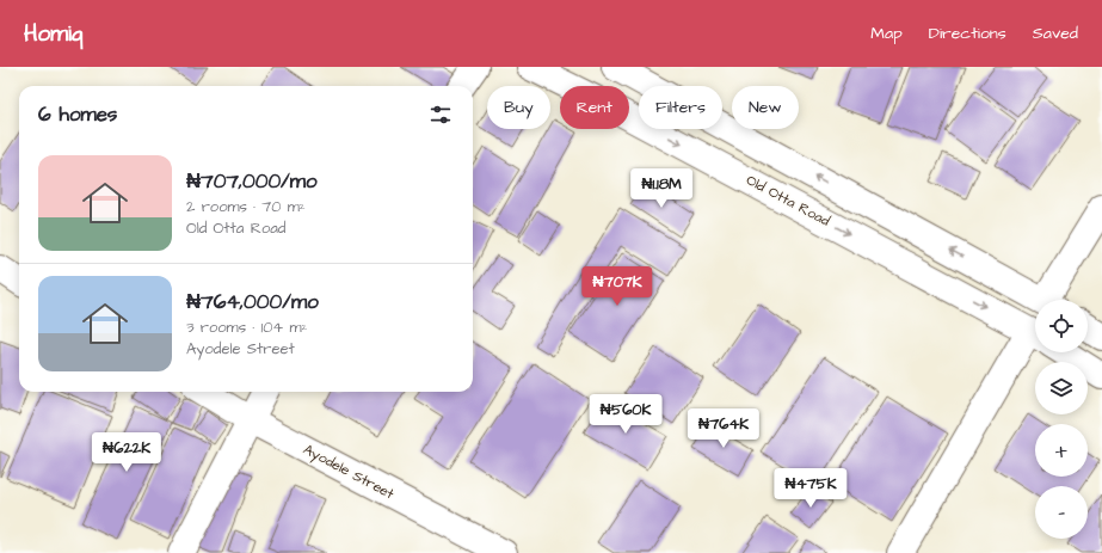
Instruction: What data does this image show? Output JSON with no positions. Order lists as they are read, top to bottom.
{
  "streets": {
    "street": ["Old Otta Road", "Ayodele Street"]
  },
  "page": {
    "header": "Homiq",
    "nav": ["Map", "Directions", "Saved"],
    "chip": [
      "Buy",
      "Rent",
      "Filters",
      "New"
    ],
    "heading": "6 homes",
    "list": [
      {
        "name": "₦707,000/mo",
        "note": "2 rooms · 70 m² · Old Otta Road"
      },
      {
        "name": "₦764,000/mo",
        "note": "3 rooms · 104 m² · Ayodele Street"
      }
    ],
    "price": [
      "₦1.18M",
      "₦707K",
      "₦560K",
      "₦764K",
      "₦622K",
      "₦475K"
    ],
    "map_buttons": ["+", "−"]
  }
}
